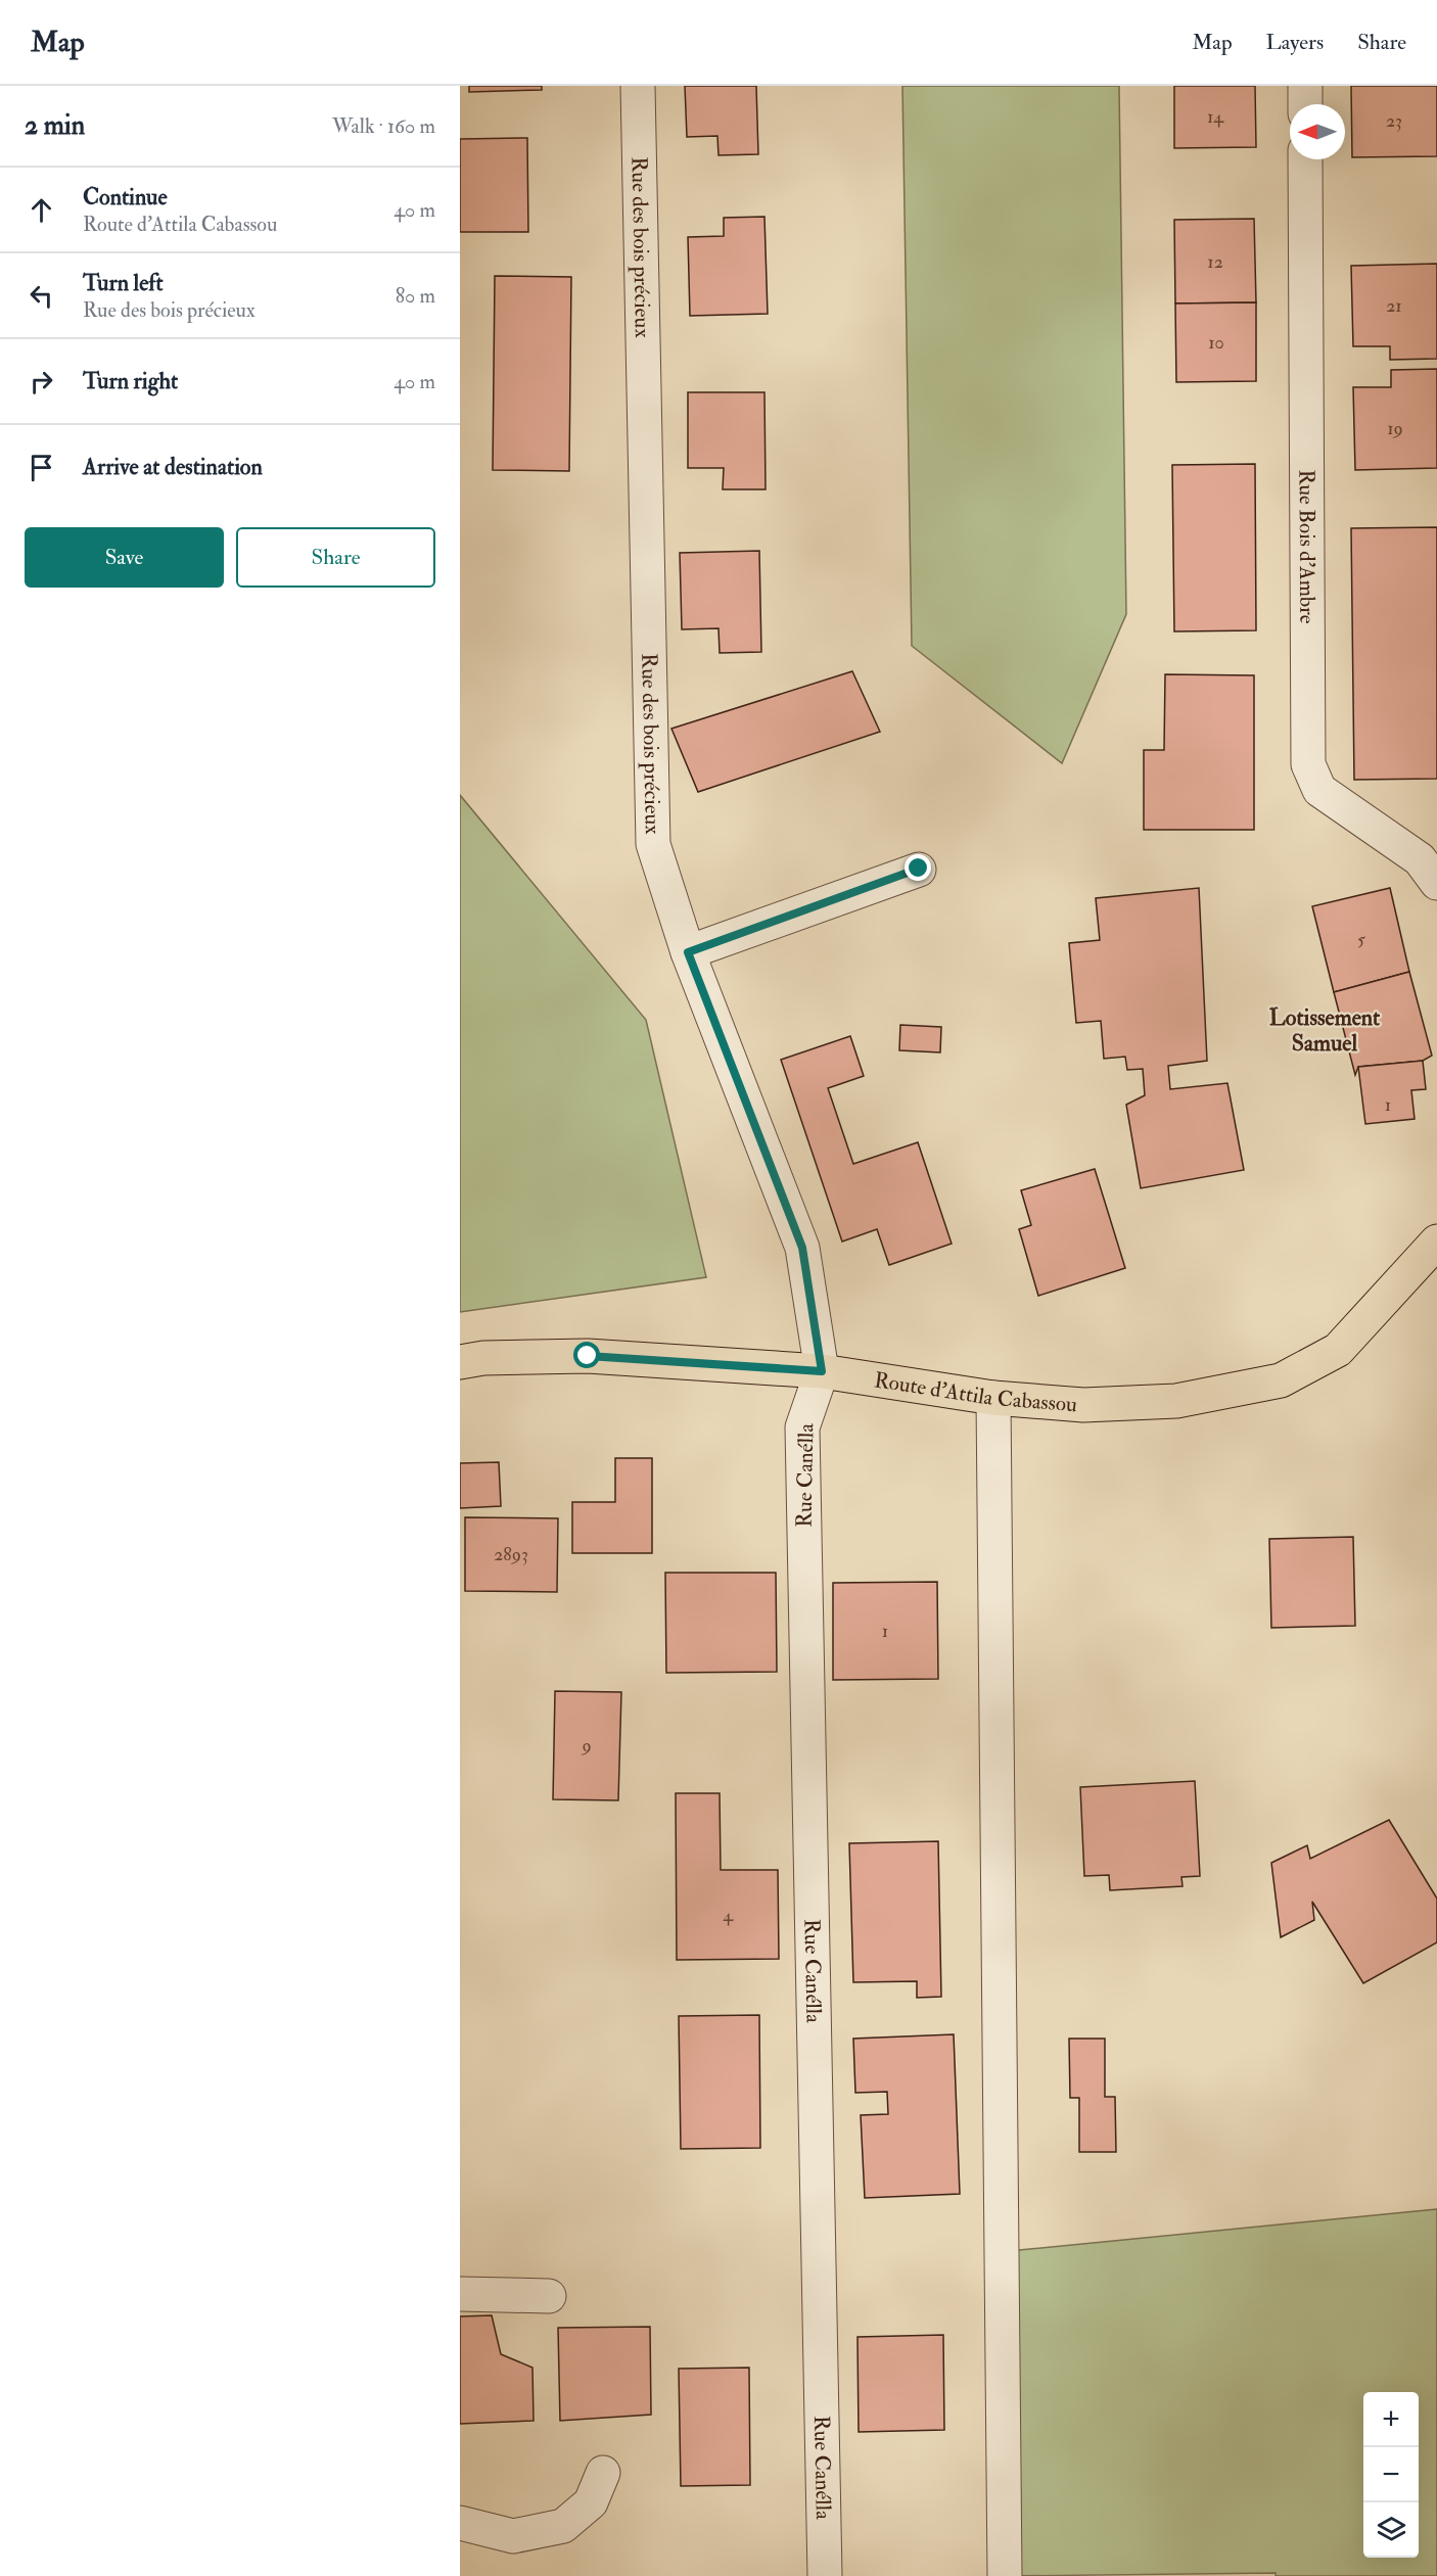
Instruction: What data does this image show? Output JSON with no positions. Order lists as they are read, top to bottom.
{
  "streets": {
    "main road": ["Route d'Attila Cabassou"],
    "street": ["Rue des bois précieux", "Rue Bois d'Ambre", "Rue Canélla"]
  },
  "crossings": [
    ["Rue des bois précieux", "Route d'Attila Cabassou"],
    ["Rue des bois précieux", "Rue Canélla"],
    ["Route d'Attila Cabassou", "Rue Canélla"]
  ],
  "districts": ["Lotissement Samuel"],
  "house_numbers": [
    "14",
    "23",
    "12",
    "21",
    "10",
    "19",
    "5",
    "1",
    "2893",
    "1",
    "9",
    "4"
  ],
  "north": "left",
  "page": {
    "header": "Map",
    "nav": ["Map", "Layers", "Share"],
    "heading": ["2 min", "Walk · 160 m"],
    "list": [
      ["Continue", "Route d'Attila Cabassou", "40 m"],
      ["Turn left", "Rue des bois précieux", "80 m"],
      ["Turn right", "40 m"],
      "Arrive at destination"
    ],
    "buttons": ["Save", "Share"],
    "map_buttons": ["+", "−"]
  }
}
